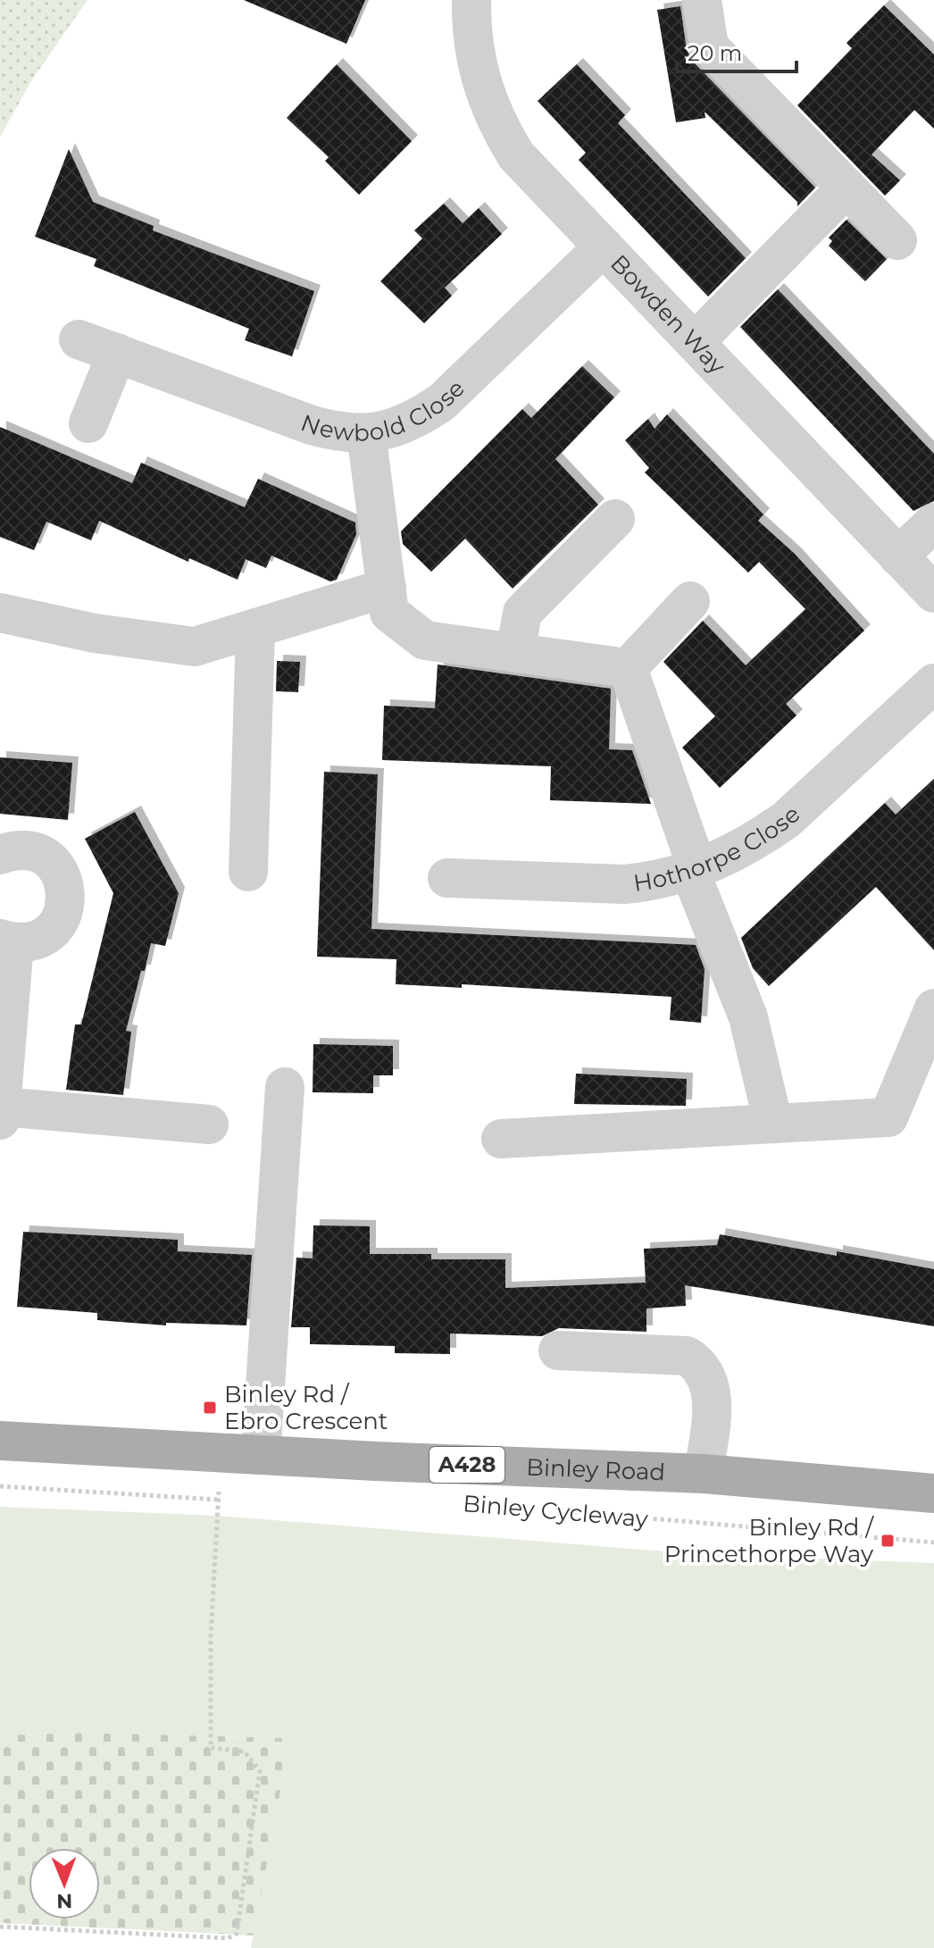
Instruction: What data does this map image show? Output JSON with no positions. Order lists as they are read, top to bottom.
{
  "streets": {
    "main road": ["A428", "Binley Road"],
    "street": ["Bowden Way", "Newbold Close", "Hothorpe Close"],
    "path": ["Binley Cycleway"]
  },
  "crossings": [
    ["Bowden Way", "Newbold Close"]
  ],
  "places": {
    "transit": ["Binley Rd / Ebro Crescent", "Binley Rd / Princethorpe Way"]
  },
  "scale_bar": "20 m",
  "north": "bottom"
}
